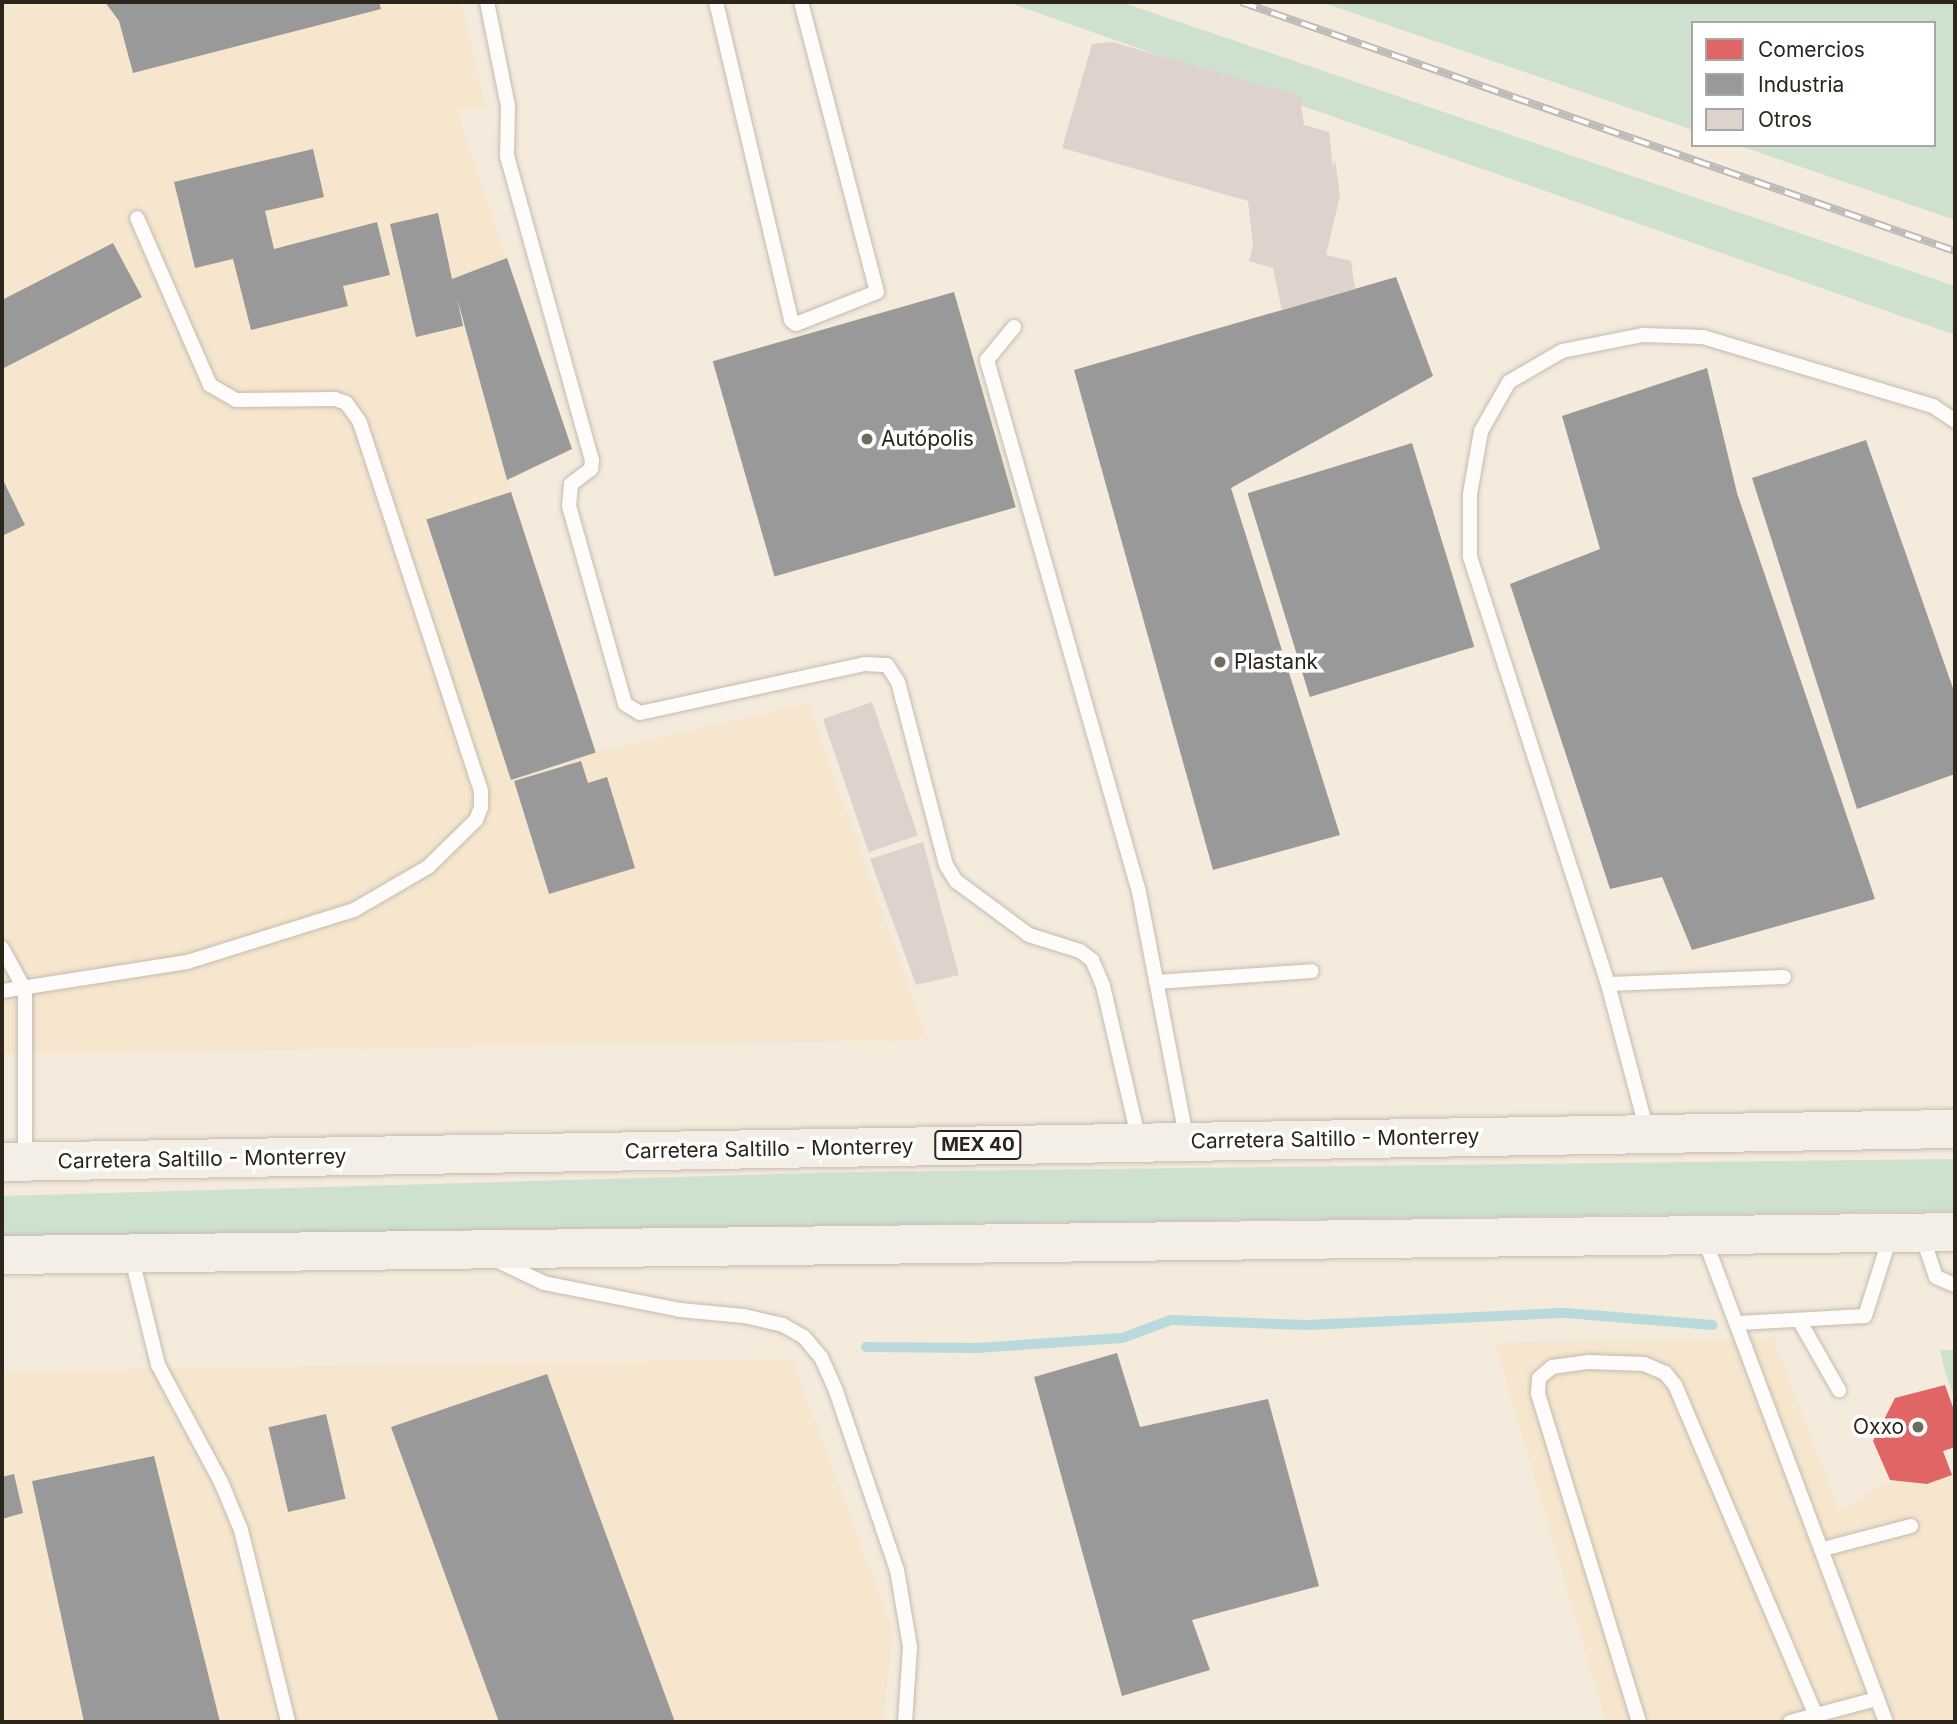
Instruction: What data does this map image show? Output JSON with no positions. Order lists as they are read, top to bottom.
{
  "streets": {
    "main road": ["Carretera Saltillo - Monterrey", "MEX 40"]
  },
  "places": ["Autópolis", "Plastank", "Oxxo"],
  "legend": ["Comercios", "Industria", "Otros"]
}
